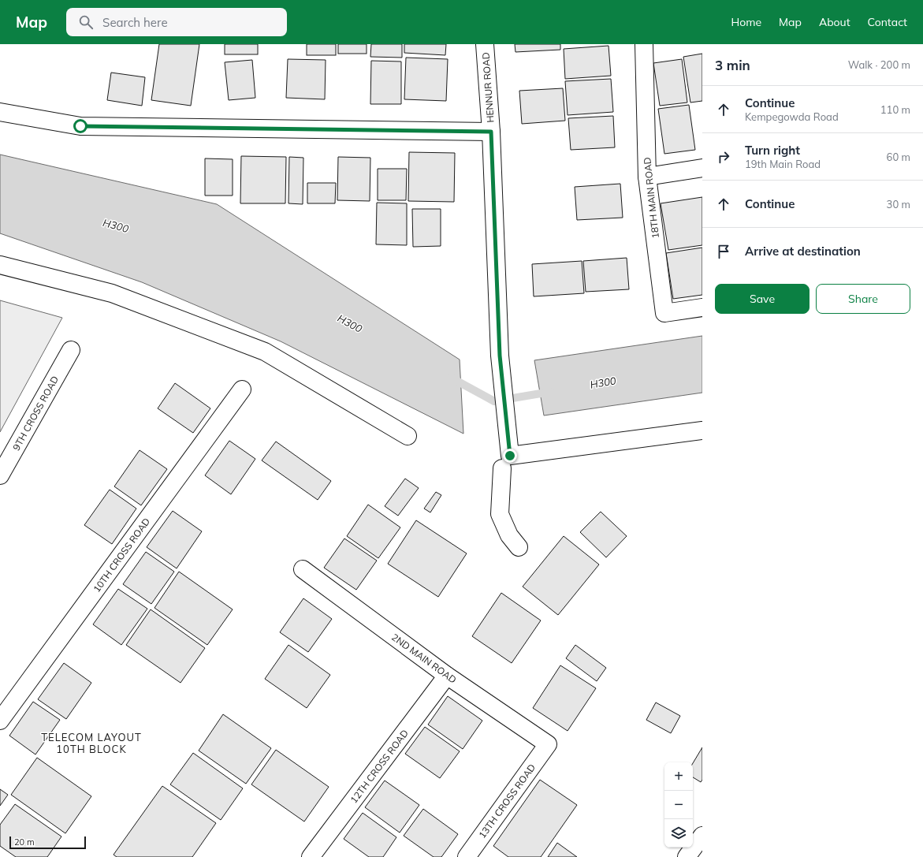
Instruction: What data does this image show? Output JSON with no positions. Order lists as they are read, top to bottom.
{
  "streets": {
    "street": [
      "HENNUR ROAD",
      "18TH MAIN ROAD",
      "9TH CROSS ROAD",
      "10TH CROSS ROAD",
      "2ND MAIN ROAD",
      "12TH CROSS ROAD",
      "13TH CROSS ROAD"
    ]
  },
  "crossings": [
    ["2ND MAIN ROAD", "12TH CROSS ROAD"],
    ["2ND MAIN ROAD", "13TH CROSS ROAD"]
  ],
  "districts": ["TELECOM LAYOUT 10TH BLOCK"],
  "water": ["H300"],
  "scale_bar": "20 m",
  "page": {
    "header": "Map",
    "search": "Search here",
    "nav": [
      "Home",
      "Map",
      "About",
      "Contact"
    ],
    "heading": ["3 min", "Walk · 200 m"],
    "list": [
      ["Continue", "Kempegowda Road", "110 m"],
      ["Turn right", "19th Main Road", "60 m"],
      ["Continue", "30 m"],
      "Arrive at destination"
    ],
    "buttons": ["Save", "Share"],
    "map_buttons": ["+", "−"],
    "scale": "20 m"
  }
}
